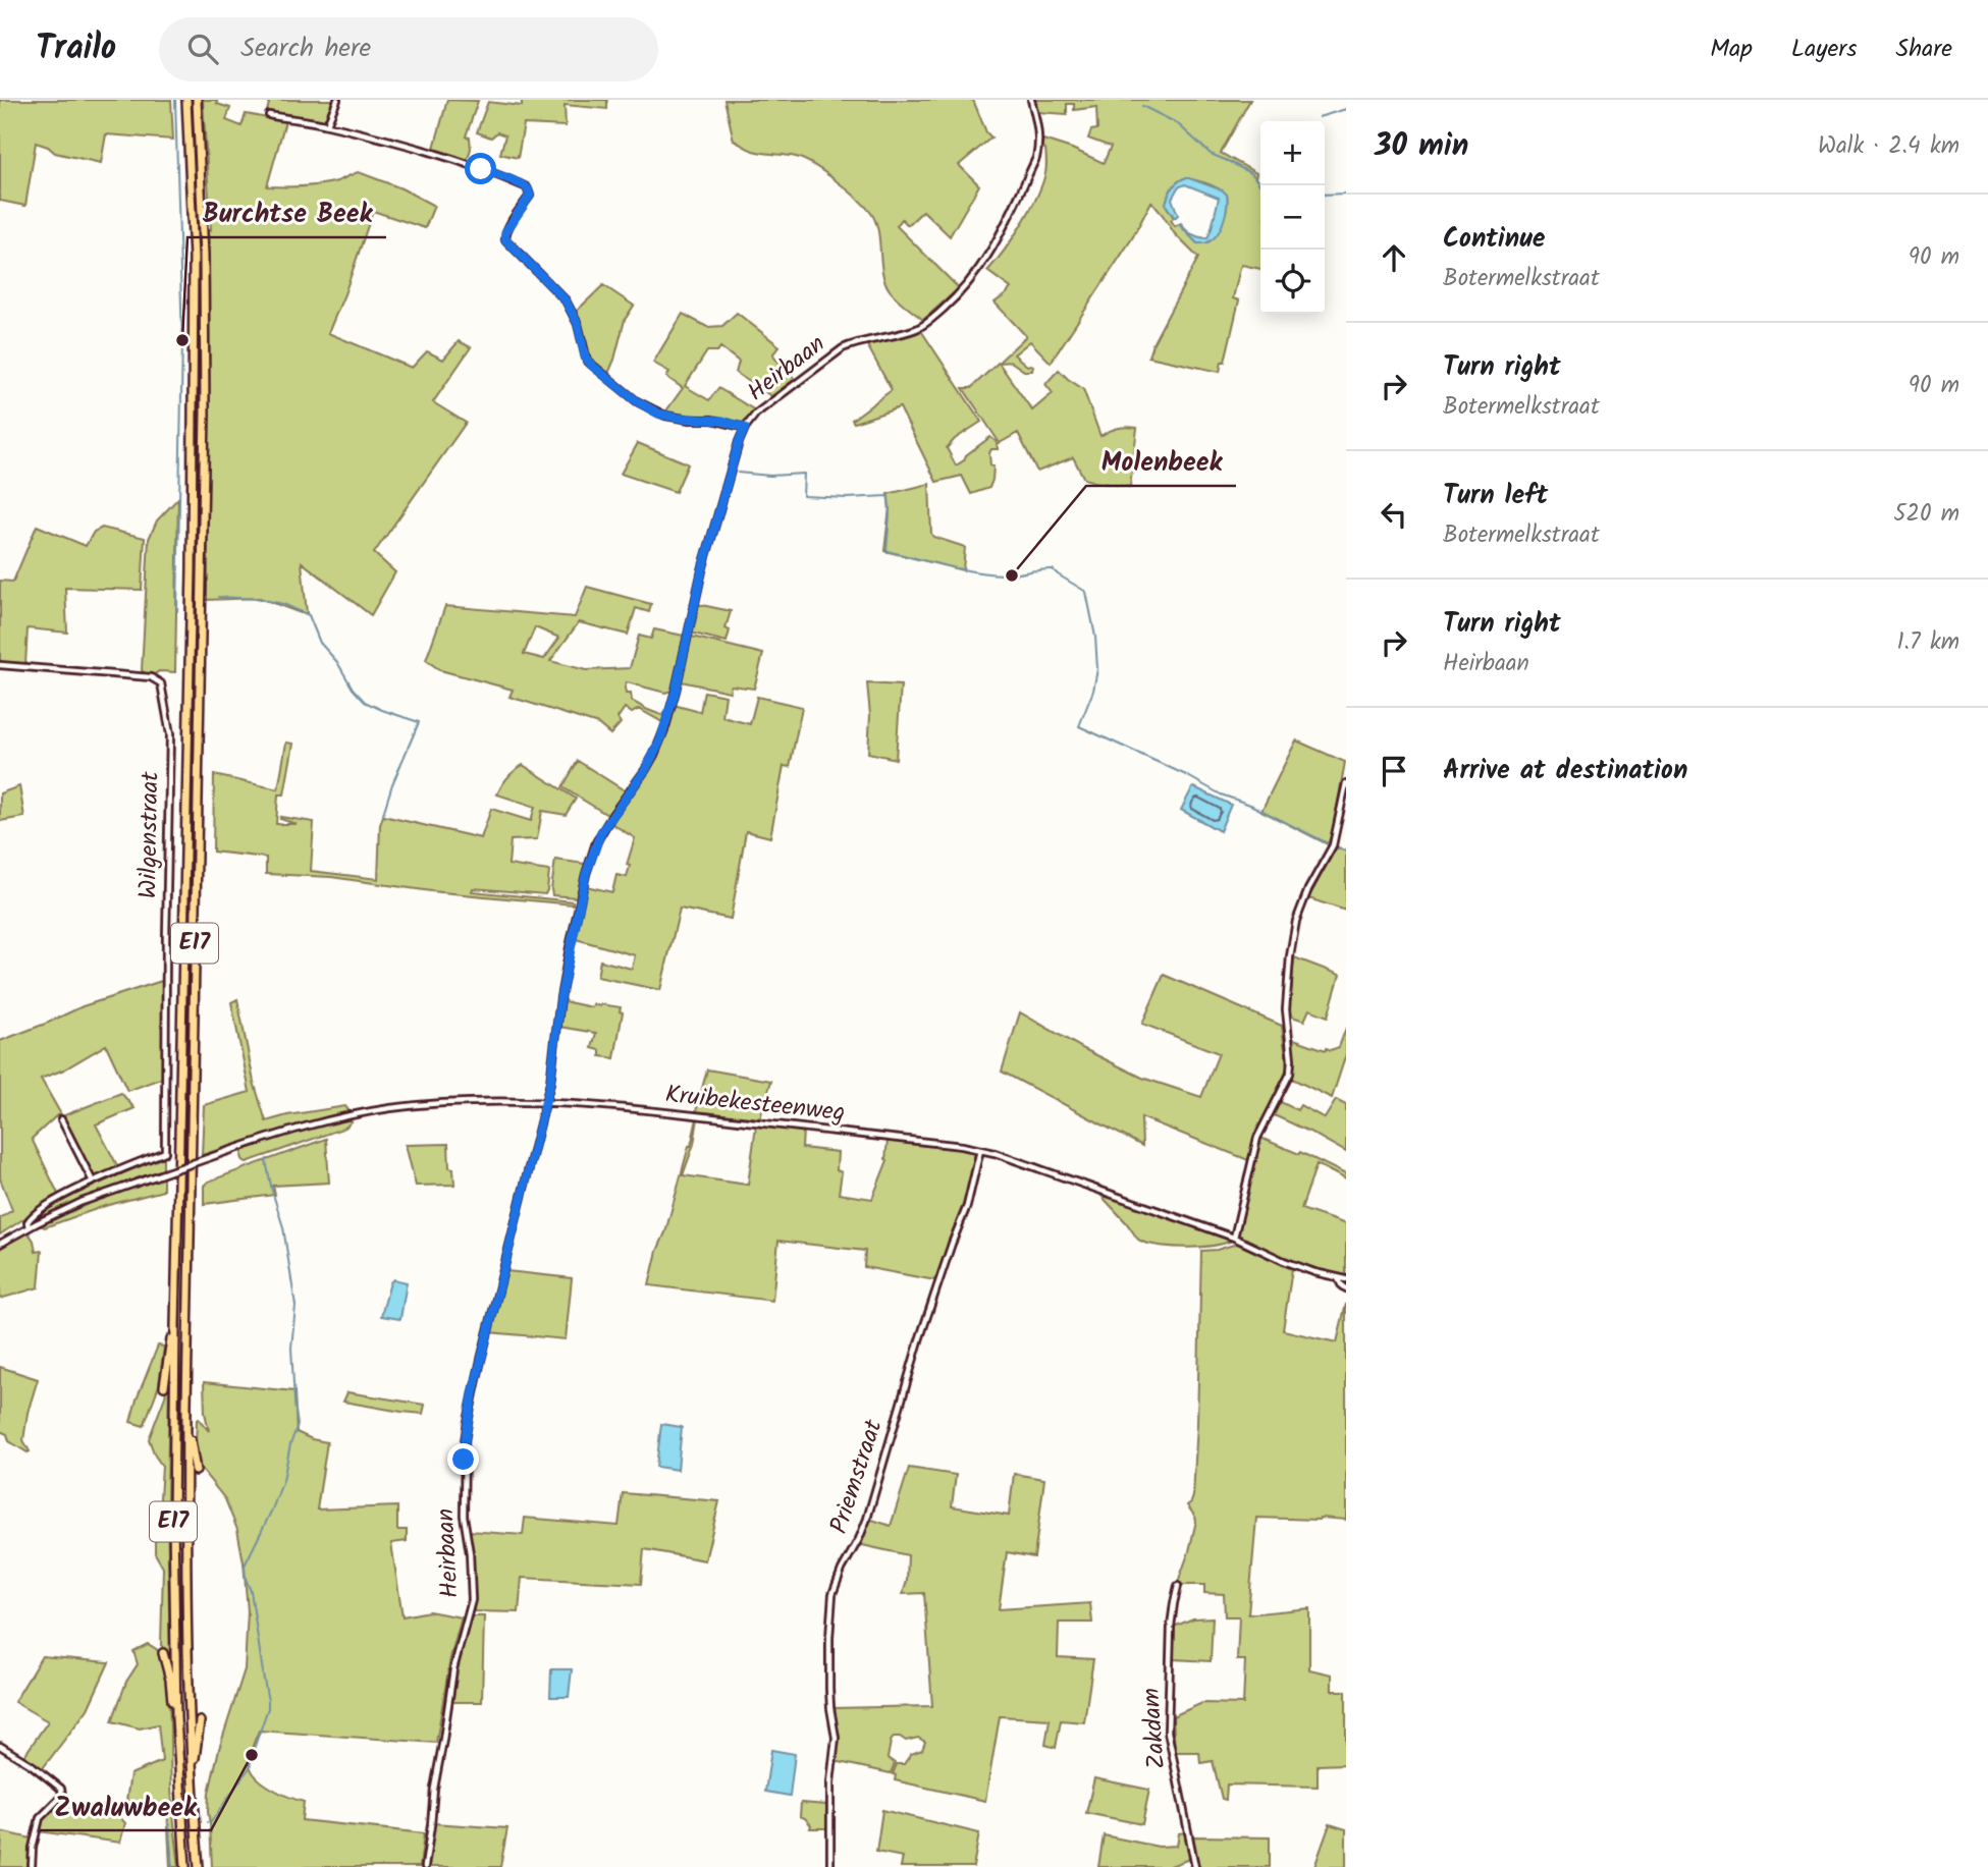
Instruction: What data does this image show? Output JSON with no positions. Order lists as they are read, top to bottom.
{
  "streets": {
    "highway": ["E17"],
    "street": [
      "Heirbaan",
      "Wilgenstraat",
      "Kruibekesteenweg",
      "Priemstraat",
      "Zakdam"
    ]
  },
  "crossings": [
    ["Heirbaan", "Kruibekesteenweg"],
    ["Kruibekesteenweg", "Priemstraat"]
  ],
  "places": ["Burchtse Beek", "Molenbeek", "Zwaluwbeek"],
  "page": {
    "header": "Trailo",
    "search": "Search here",
    "nav": ["Map", "Layers", "Share"],
    "heading": ["30 min", "Walk · 2.4 km"],
    "map_buttons": ["+", "−"],
    "list": [
      ["Continue", "Botermelkstraat", "90 m"],
      ["Turn right", "Botermelkstraat", "90 m"],
      ["Turn left", "Botermelkstraat", "520 m"],
      ["Turn right", "Heirbaan", "1.7 km"],
      "Arrive at destination"
    ]
  }
}
